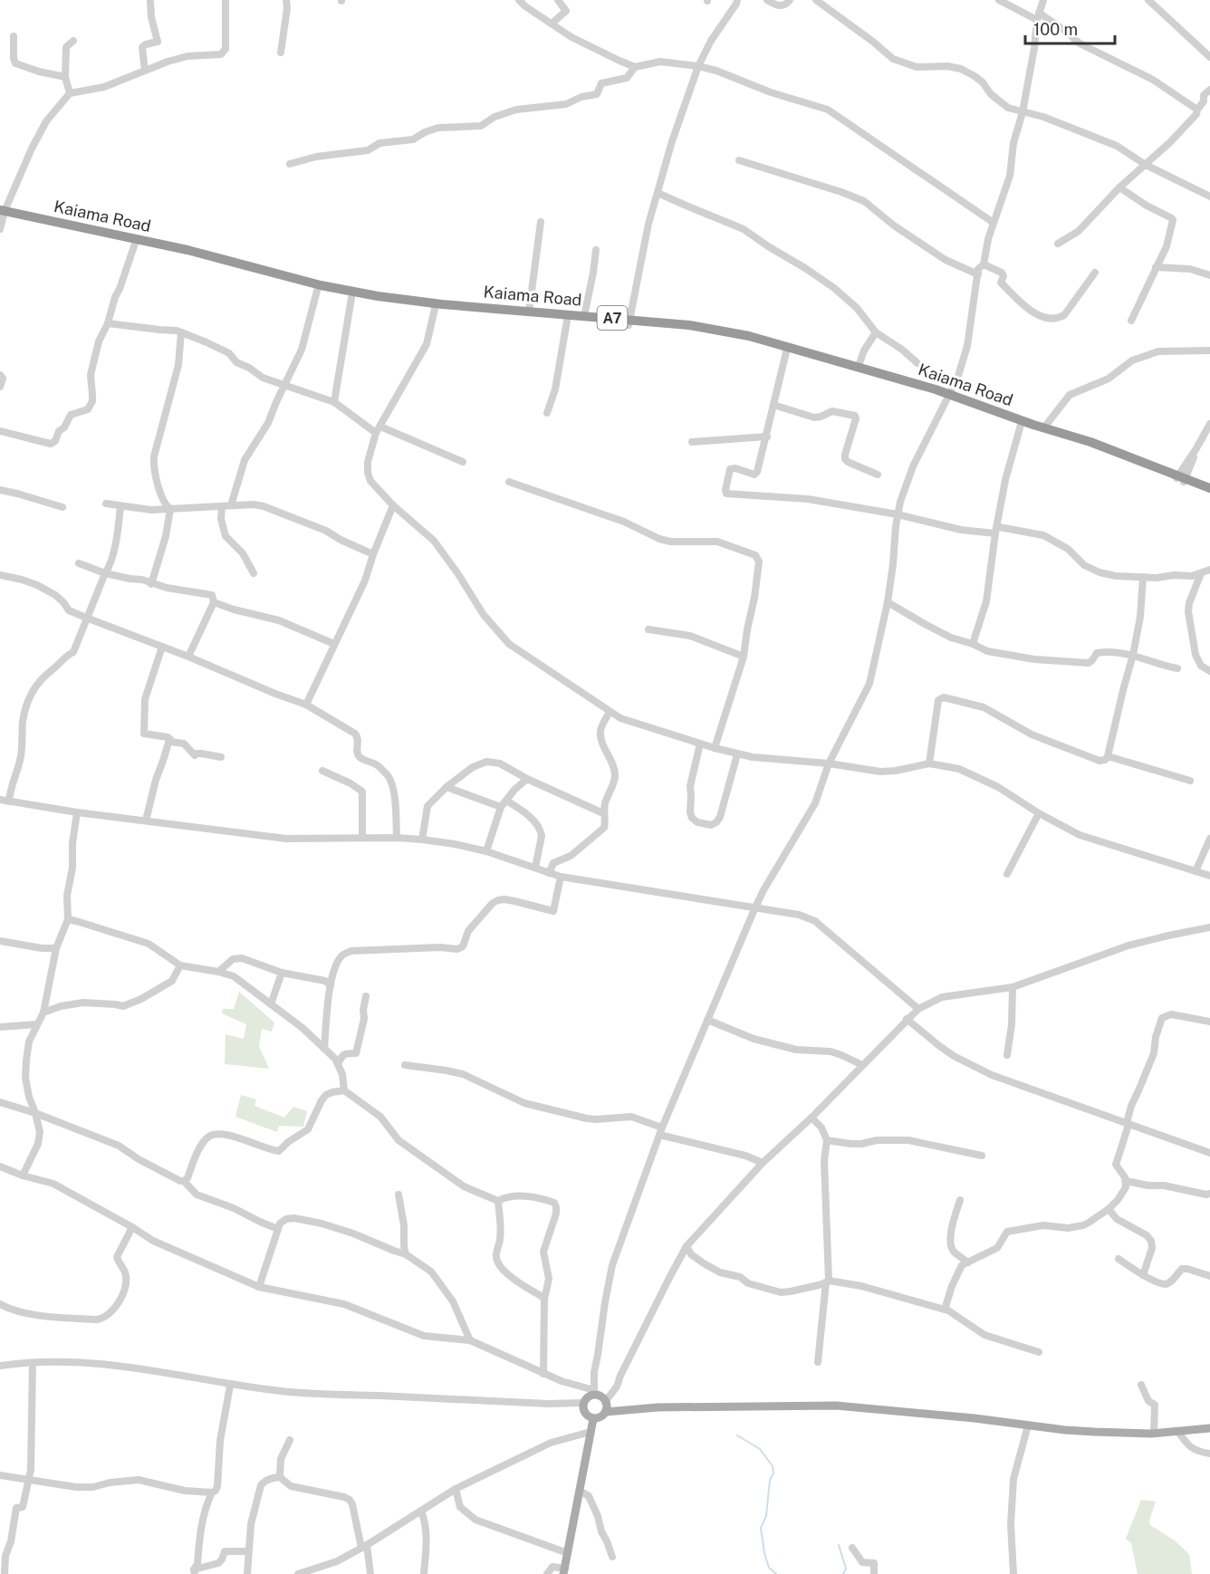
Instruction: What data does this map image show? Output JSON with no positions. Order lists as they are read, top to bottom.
{
  "streets": {
    "highway": ["Kaiama Road", "A7"]
  },
  "scale_bar": "100 m"
}
